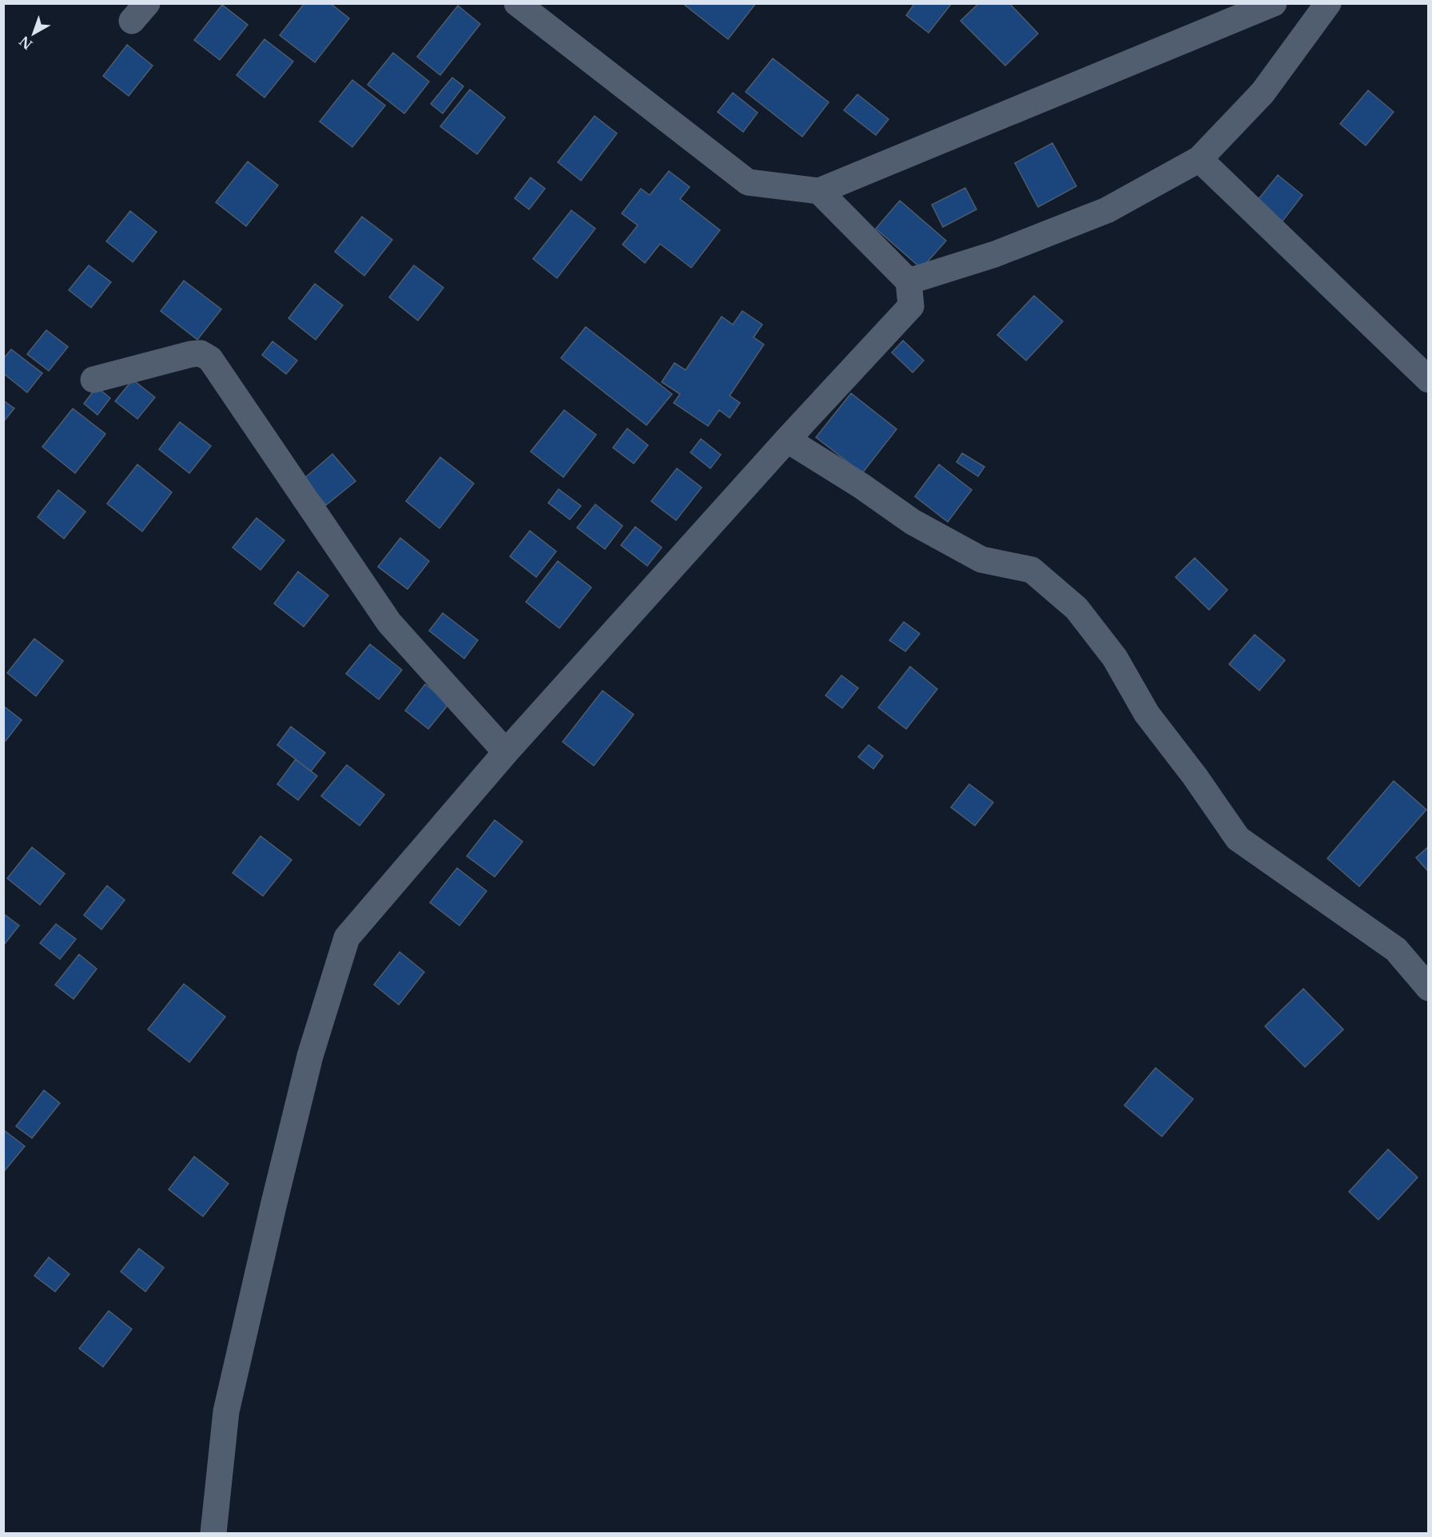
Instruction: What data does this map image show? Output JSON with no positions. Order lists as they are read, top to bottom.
{
  "north": "bottom left"
}
